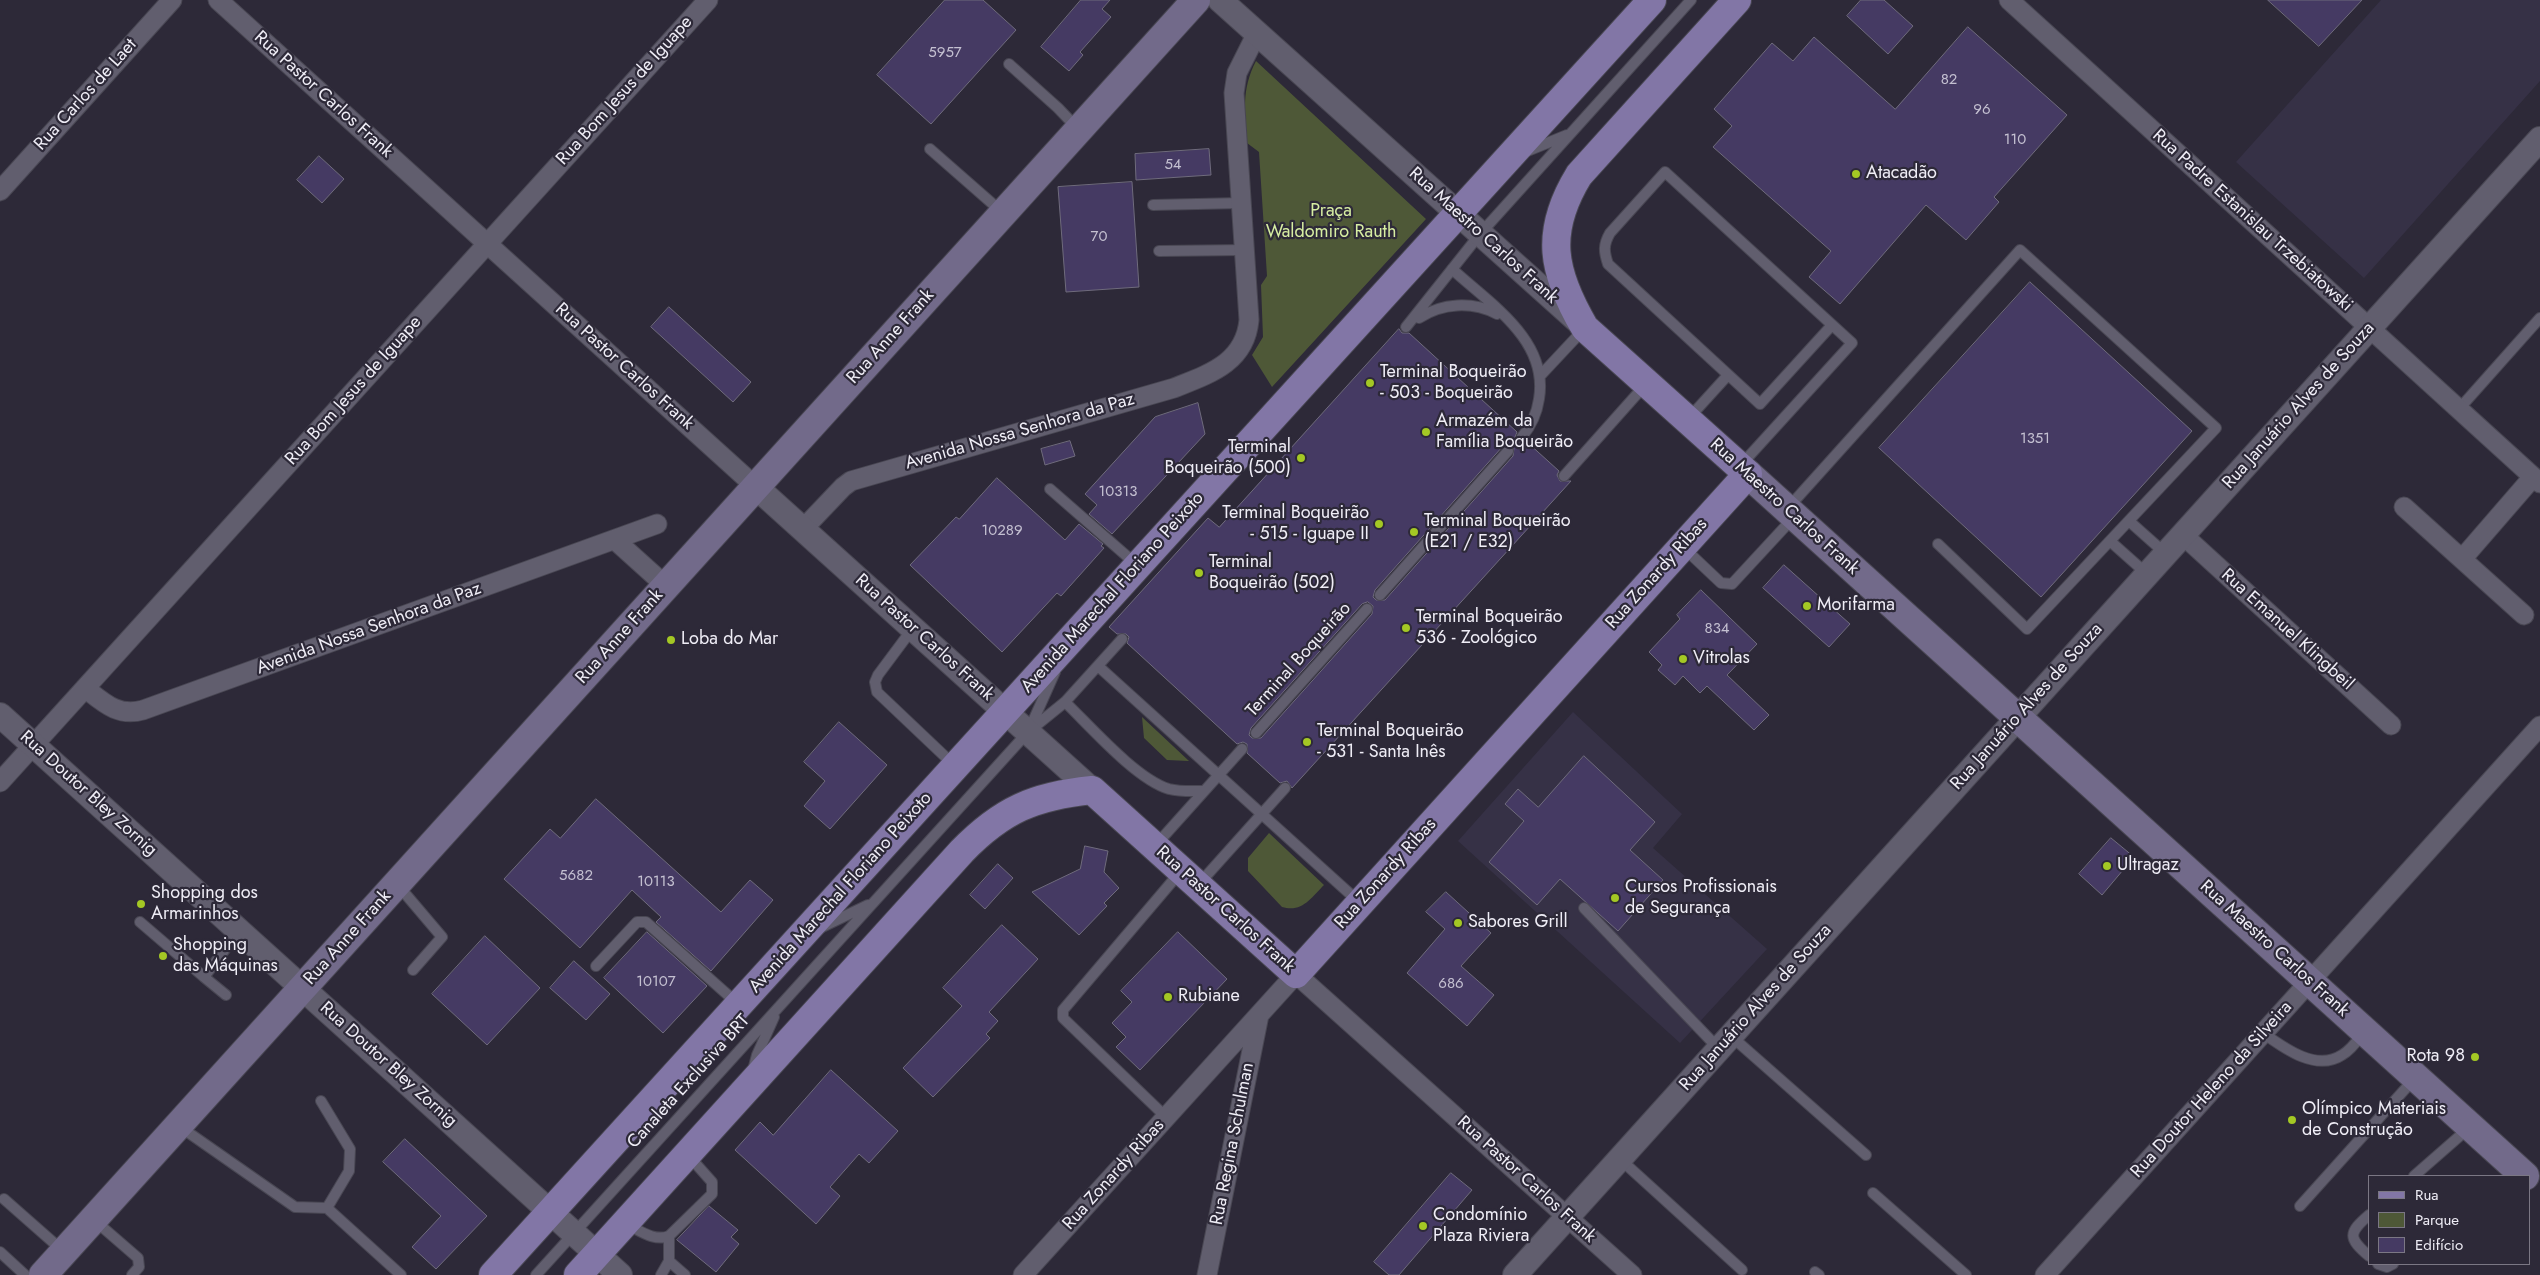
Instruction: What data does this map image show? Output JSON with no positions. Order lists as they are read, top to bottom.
{
  "streets": {
    "main road": [
      "Rua Pastor Carlos Frank",
      "Rua Maestro Carlos Frank",
      "Rua Anne Frank",
      "Rua Zonardy Ribas",
      "Avenida Marechal Floriano Peixoto"
    ],
    "street": [
      "Rua Bom Jesus de Iguape",
      "Rua Carlos de Laet",
      "Rua Padre Estanislau Trzebiatowski",
      "Rua Januário Alves de Souza",
      "Avenida Nossa Senhora da Paz",
      "Rua Emanuel Klingbeil",
      "Rua Doutor Bley Zornig",
      "Rua Doutor Heleno da Silveira",
      "Rua Regina Schulman"
    ],
    "lane": ["Terminal Boqueirão", "Canaleta Exclusiva BRT"]
  },
  "crossings": [
    ["Rua Bom Jesus de Iguape", "Rua Pastor Carlos Frank"],
    ["Rua Bom Jesus de Iguape", "Avenida Nossa Senhora da Paz"],
    ["Rua Bom Jesus de Iguape", "Rua Doutor Bley Zornig"],
    ["Rua Pastor Carlos Frank", "Rua Anne Frank"],
    ["Rua Pastor Carlos Frank", "Rua Januário Alves de Souza"],
    ["Rua Pastor Carlos Frank", "Avenida Nossa Senhora da Paz"],
    ["Rua Pastor Carlos Frank", "Rua Zonardy Ribas"],
    ["Rua Pastor Carlos Frank", "Avenida Marechal Floriano Peixoto"],
    ["Rua Pastor Carlos Frank", "Canaleta Exclusiva BRT"],
    ["Rua Padre Estanislau Trzebiatowski", "Rua Januário Alves de Souza"],
    ["Rua Maestro Carlos Frank", "Rua Januário Alves de Souza"],
    ["Rua Maestro Carlos Frank", "Rua Zonardy Ribas"],
    ["Rua Maestro Carlos Frank", "Avenida Marechal Floriano Peixoto"],
    ["Rua Maestro Carlos Frank", "Rua Doutor Heleno da Silveira"],
    ["Rua Anne Frank", "Rua Doutor Bley Zornig"],
    ["Rua Januário Alves de Souza", "Rua Emanuel Klingbeil"],
    ["Rua Zonardy Ribas", "Rua Regina Schulman"],
    ["Avenida Marechal Floriano Peixoto", "Rua Doutor Bley Zornig"],
    ["Avenida Marechal Floriano Peixoto", "Canaleta Exclusiva BRT"],
    ["Rua Doutor Bley Zornig", "Canaleta Exclusiva BRT"]
  ],
  "parks": ["Praça Waldomiro Rauth"],
  "places": [
    "Atacadão",
    "Terminal Boqueirão - 503 - Boqueirão",
    "Armazém da Família Boqueirão",
    "Terminal Boqueirão (500)",
    "Terminal Boqueirão - 515 - Iguape II",
    "Terminal Boqueirão (E21 / E32)",
    "Terminal Boqueirão (502)",
    "Morifarma",
    "Terminal Boqueirão 536 - Zoológico",
    "Loba do Mar",
    "Vitrolas",
    "Terminal Boqueirão - 531 - Santa Inês",
    "Ultragaz",
    "Cursos Profissionais de Segurança",
    "Shopping dos Armarinhos",
    "Sabores Grill",
    "Shopping das Máquinas",
    "Rubiane",
    "Rota 98",
    "Olímpico Materiais de Construção",
    "Condomínio Plaza Riviera"
  ],
  "house_numbers": [
    "5957",
    "82",
    "96",
    "110",
    "54",
    "70",
    "1351",
    "10313",
    "10289",
    "834",
    "5682",
    "10113",
    "10107",
    "686"
  ],
  "legend": ["Rua", "Parque", "Edifício"]
}
